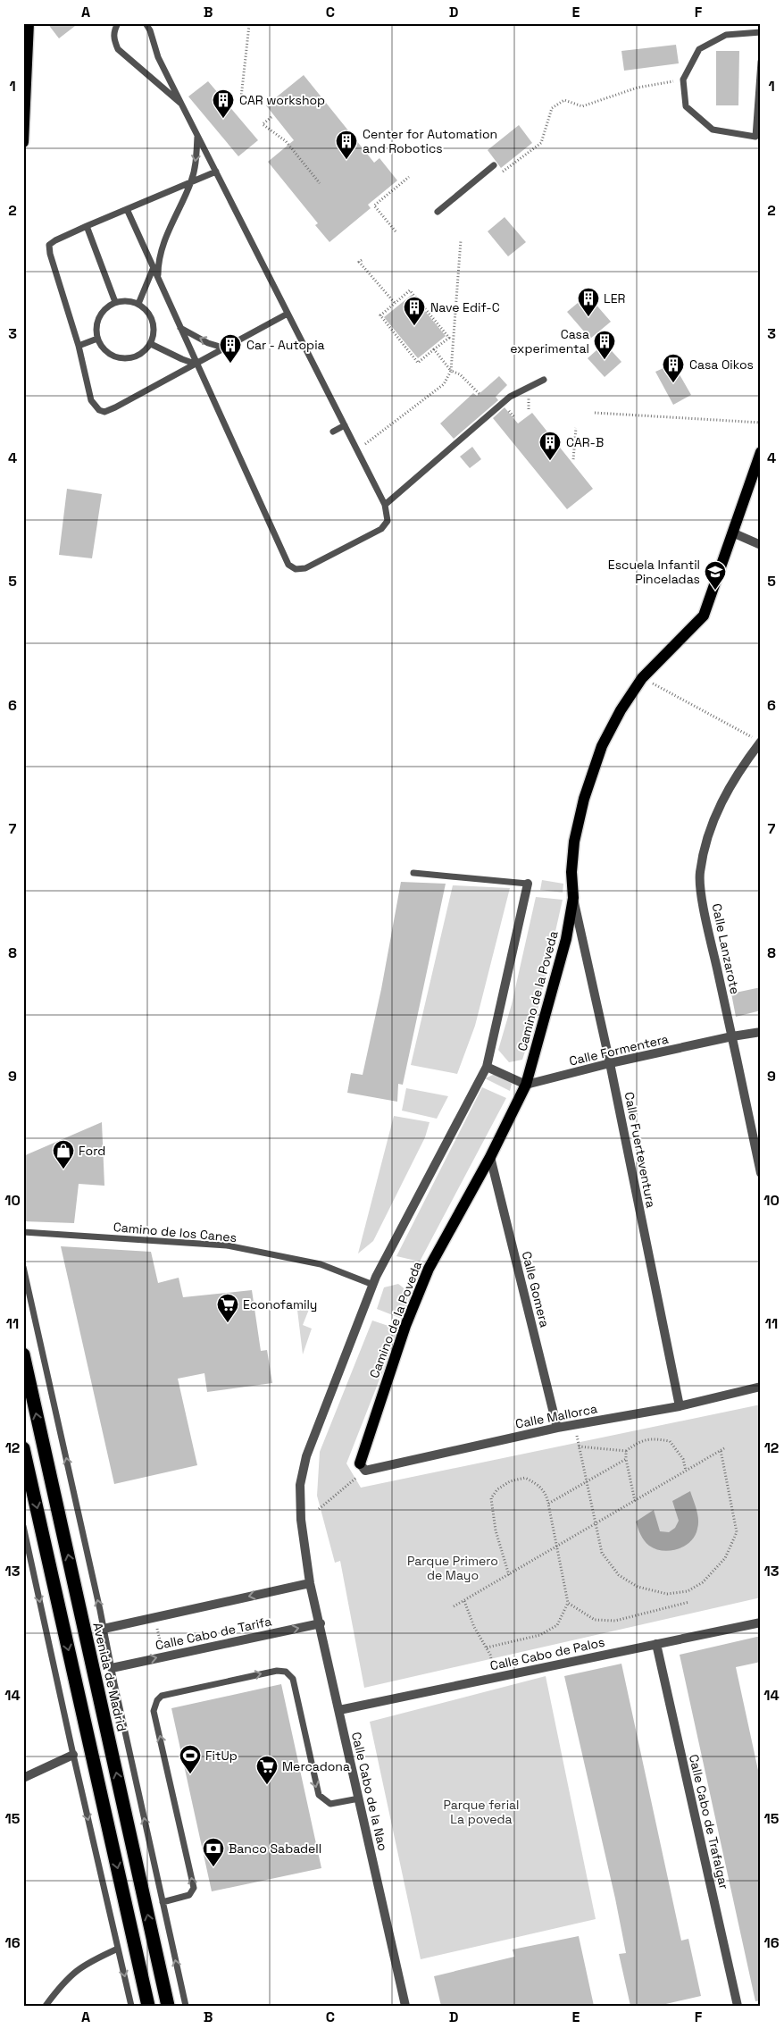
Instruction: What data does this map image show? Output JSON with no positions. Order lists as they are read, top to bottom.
{
  "streets": {
    "highway": ["Avenida de Madrid"],
    "main road": ["Camino de la Poveda"],
    "street": [
      "Calle Lanzarote",
      "Calle Formentera",
      "Calle Fuerteventura",
      "Calle Gomera",
      "Calle Mallorca",
      "Calle Cabo de Tarifa",
      "Calle Cabo de Palos",
      "Calle Cabo de la Nao",
      "Calle Cabo de Trafalgar"
    ],
    "lane": ["Camino de los Canes"]
  },
  "crossings": [
    ["Calle Lanzarote", "Calle Formentera"],
    ["Camino de la Poveda", "Calle Formentera"],
    ["Camino de la Poveda", "Calle Fuerteventura"],
    ["Camino de la Poveda", "Calle Gomera"],
    ["Camino de la Poveda", "Calle Mallorca"],
    ["Calle Formentera", "Calle Fuerteventura"],
    ["Calle Fuerteventura", "Calle Mallorca"],
    ["Calle Gomera", "Calle Mallorca"],
    ["Calle Cabo de Tarifa", "Calle Cabo de la Nao"],
    ["Calle Cabo de Palos", "Calle Cabo de la Nao"],
    ["Calle Cabo de Palos", "Calle Cabo de Trafalgar"]
  ],
  "parks": ["Parque Primero de Mayo", "Parque ferial La poveda"],
  "places": {
    "building": [
      "CAR workshop",
      "Center for Automation and Robotics",
      "LER",
      "Nave Edif-C",
      "Casa experimental",
      "Car - Autopia",
      "Casa Oikos",
      "CAR-B"
    ],
    "school or university": ["Escuela Infantil Pinceladas"],
    "shop": ["Ford"],
    "supermarket": ["Econofamily", "Mercadona"],
    "sports": ["FitUp"],
    "bank": ["Banco Sabadell"]
  },
  "grid": {
    "columns": [
      "A",
      "B",
      "C",
      "D",
      "E",
      "F"
    ],
    "rows": [
      "1",
      "2",
      "3",
      "4",
      "5",
      "6",
      "7",
      "8",
      "9",
      "10",
      "11",
      "12",
      "13",
      "14",
      "15",
      "16"
    ]
  }
}
